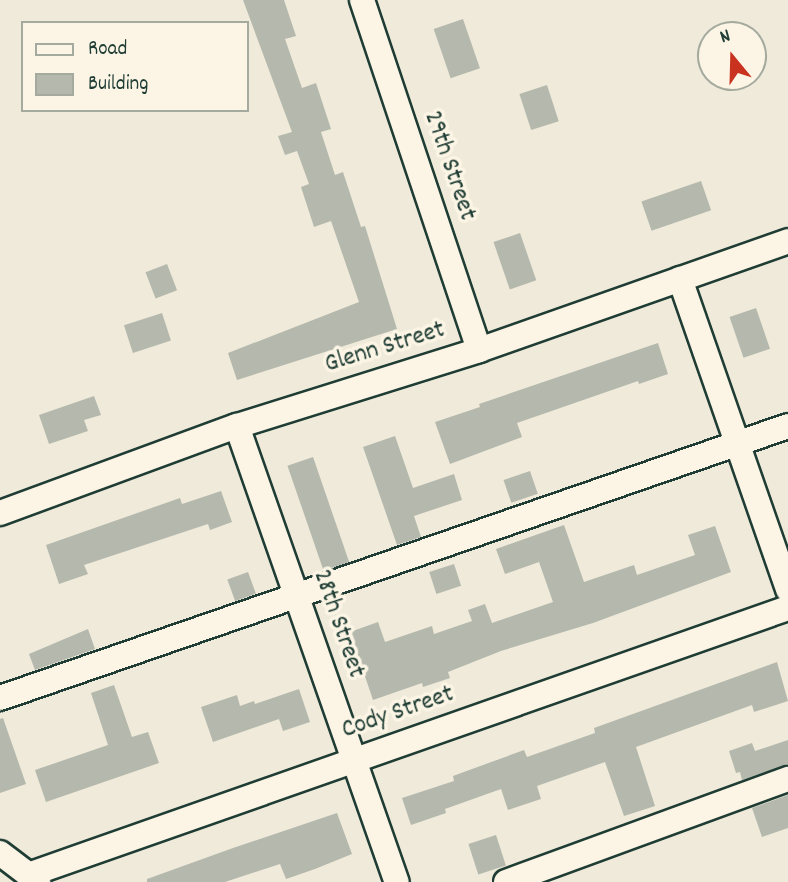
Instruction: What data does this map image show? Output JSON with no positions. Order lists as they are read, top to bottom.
{
  "streets": {
    "street": [
      "29th Street",
      "Glenn Street",
      "28th Street",
      "Cody Street"
    ]
  },
  "crossings": [
    ["29th Street", "Glenn Street"],
    ["Glenn Street", "28th Street"],
    ["28th Street", "Cody Street"]
  ],
  "legend": ["Road", "Building"],
  "north": "top"
}
